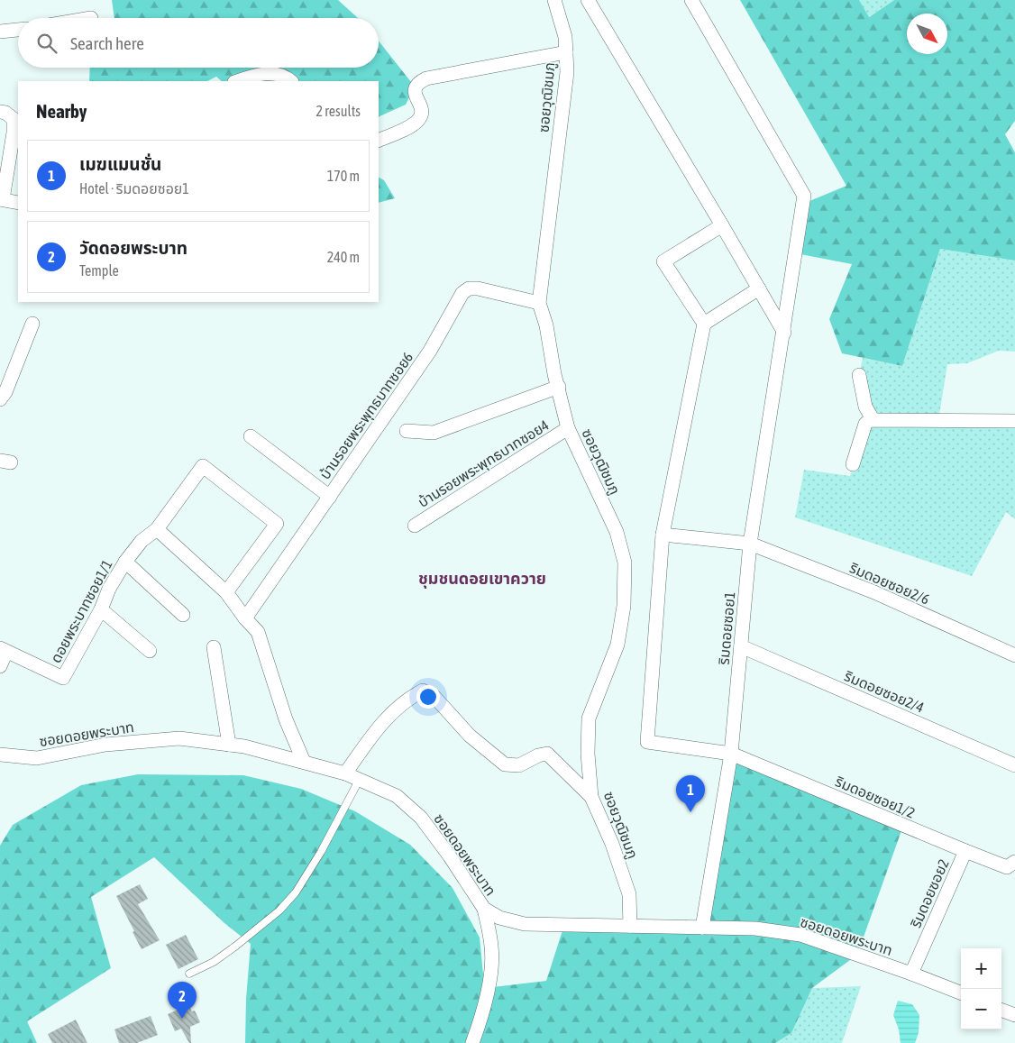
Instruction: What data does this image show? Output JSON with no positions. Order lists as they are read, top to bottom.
{
  "streets": {
    "street": [
      "ซอยวุฒิชมภู",
      "บ้านรอยพระพุทธบาทซอย6",
      "บ้านรอยพระพุทธบาทซอย4",
      "ริมดอยซอย2/6",
      "ดอยพระบาทซอย1/1",
      "ริมดอยซอย1",
      "ริมดอยซอย2/4",
      "ซอยดอยพระบาท",
      "ริมดอยซอย1/2",
      "ริมดอยซอย2"
    ]
  },
  "crossings": [
    ["ซอยวุฒิชมภู", "บ้านรอยพระพุทธบาทซอย6"],
    ["ซอยวุฒิชมภู", "บ้านรอยพระพุทธบาทซอย4"],
    ["ซอยวุฒิชมภู", "ซอยดอยพระบาท"],
    ["ริมดอยซอย2/6", "ริมดอยซอย1"],
    ["ริมดอยซอย2/6", "ริมดอยซอย1/2"],
    ["ริมดอยซอย1", "ริมดอยซอย2/4"],
    ["ริมดอยซอย1", "ซอยดอยพระบาท"],
    ["ริมดอยซอย1", "ริมดอยซอย1/2"],
    ["ซอยดอยพระบาท", "ริมดอยซอย2"],
    ["ริมดอยซอย1/2", "ริมดอยซอย2"]
  ],
  "districts": ["ชุมชนดอยเขาควาย"],
  "north": "bottom right",
  "page": {
    "search": "Search here",
    "heading": ["Nearby", "2 results"],
    "list": [
      {
        "mark": "1",
        "name": "เมฆแมนชั่น",
        "note": "Hotel · ริมดอยซอย1",
        "value": "170 m"
      },
      {
        "mark": "2",
        "name": "วัดดอยพระบาท",
        "note": "Temple",
        "value": "240 m"
      }
    ],
    "pins": ["1", "2"],
    "map_buttons": ["+", "−"]
  }
}
